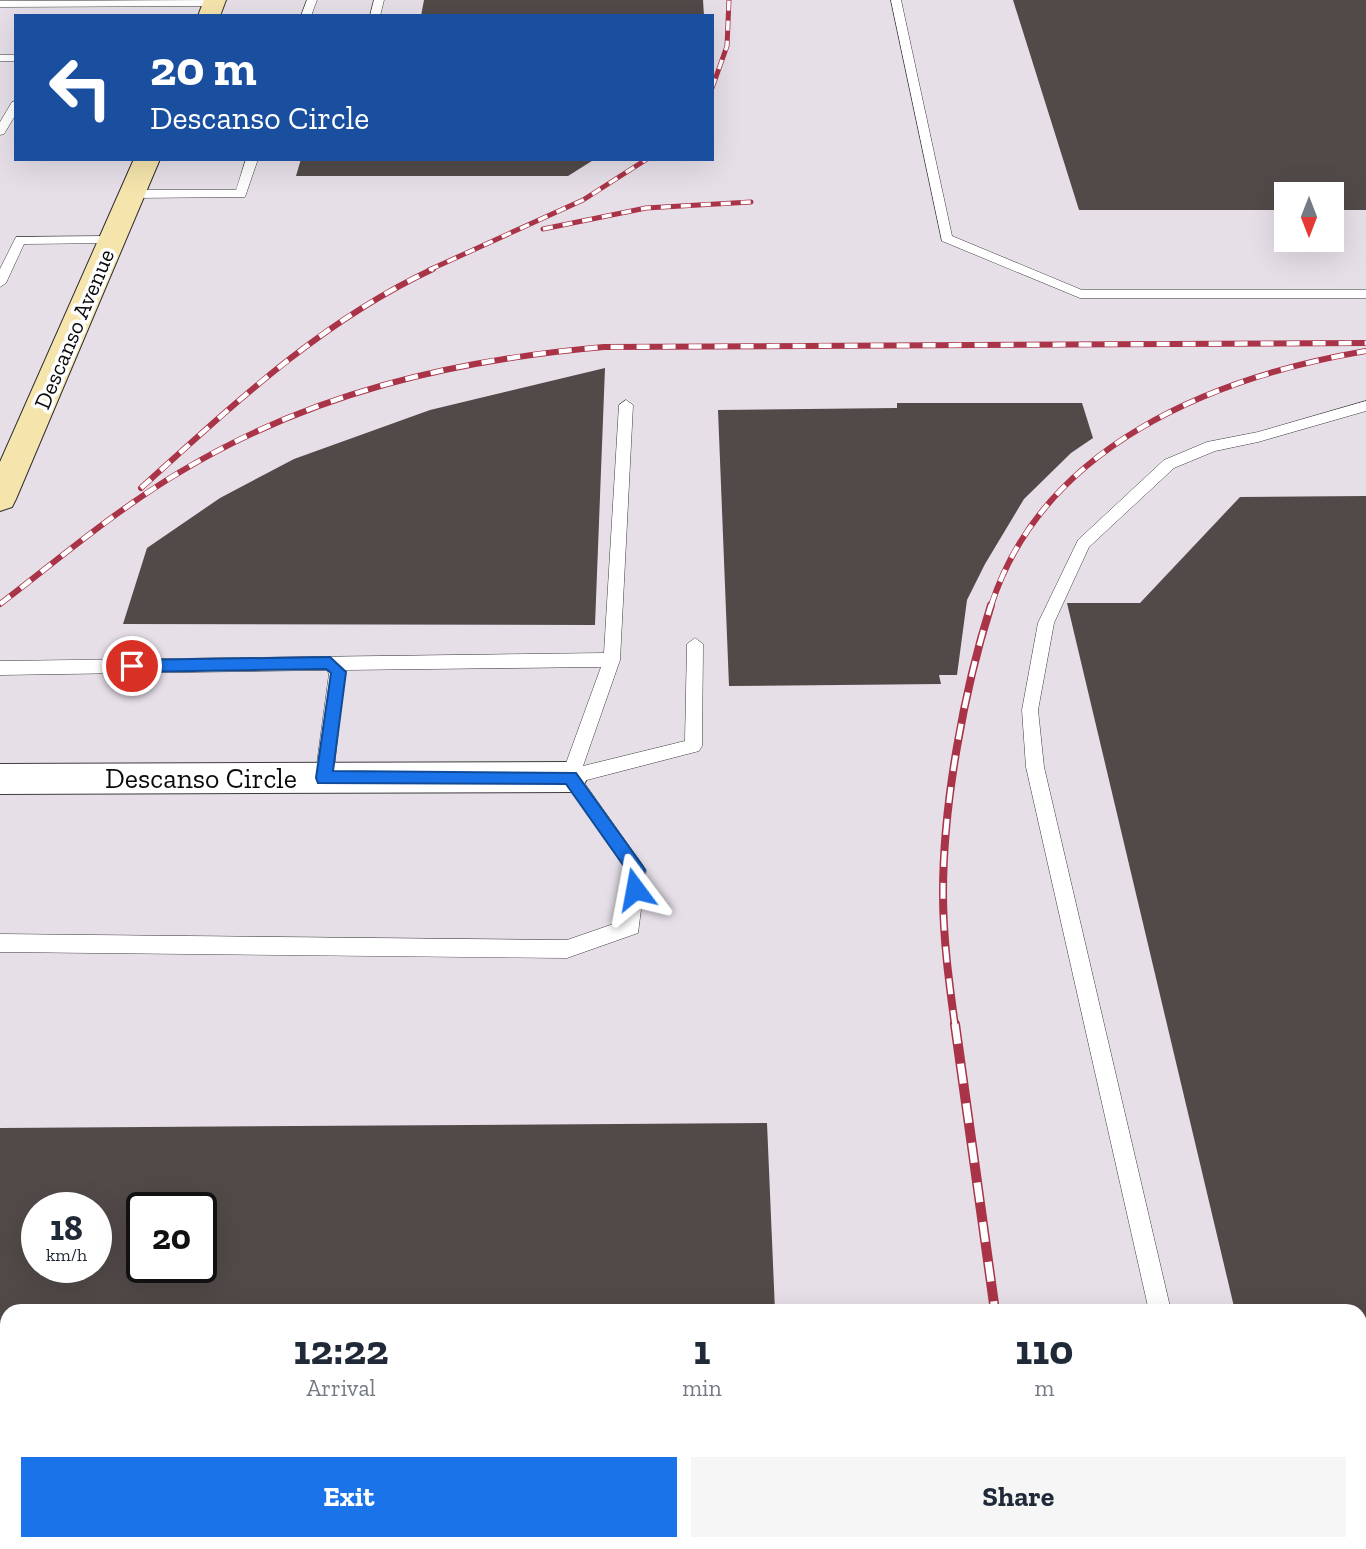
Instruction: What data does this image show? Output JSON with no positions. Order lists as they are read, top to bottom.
{
  "streets": {
    "street": ["Descanso Avenue", "Descanso Circle"]
  },
  "north": "bottom",
  "page": {
    "turn": ["20 m", "Descanso Circle"],
    "speed": "18 km/h",
    "limit": "20",
    "eta": [
      "12:22",
      "Arrival",
      "1",
      "min",
      "110",
      "m"
    ],
    "buttons": ["Exit", "Share"]
  }
}
